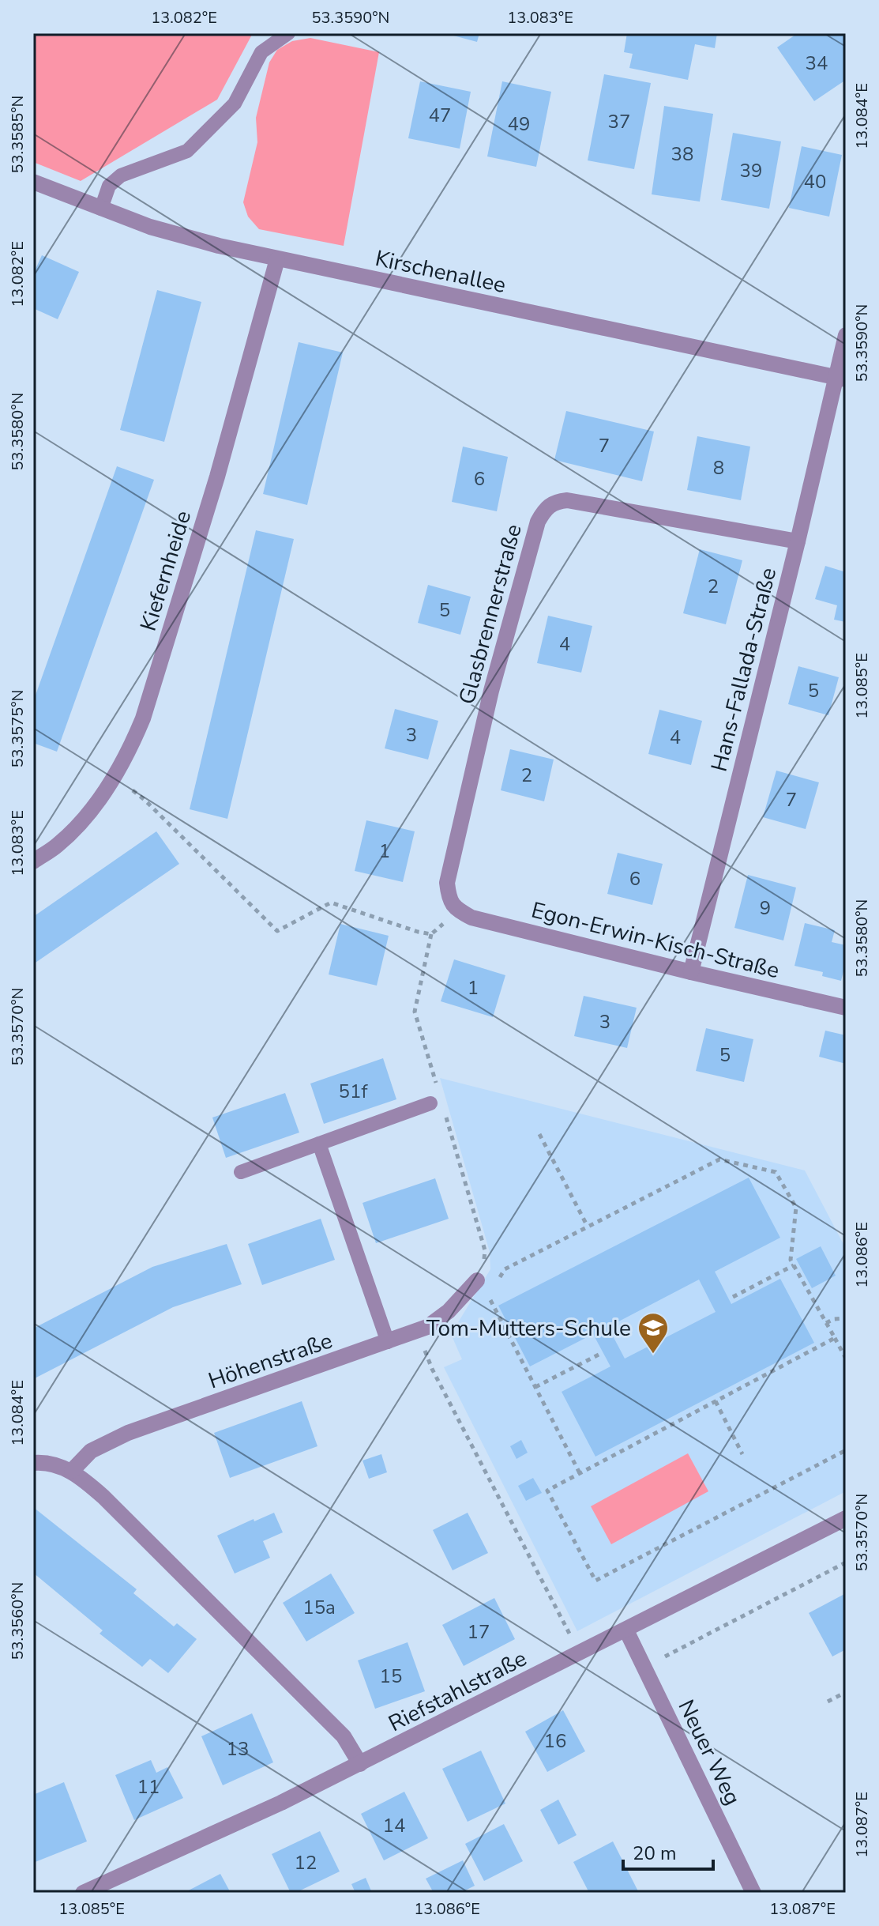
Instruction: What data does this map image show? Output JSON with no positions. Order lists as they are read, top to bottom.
{
  "streets": {
    "street": [
      "Kirschenallee",
      "Kiefernheide",
      "Glasbrennerstraße",
      "Hans-Fallada-Straße",
      "Egon-Erwin-Kisch-Straße",
      "Höhenstraße",
      "Riefstahlstraße",
      "Neuer Weg"
    ]
  },
  "crossings": [
    ["Kirschenallee", "Kiefernheide"],
    ["Kirschenallee", "Hans-Fallada-Straße"],
    ["Glasbrennerstraße", "Hans-Fallada-Straße"],
    ["Glasbrennerstraße", "Egon-Erwin-Kisch-Straße"],
    ["Hans-Fallada-Straße", "Egon-Erwin-Kisch-Straße"],
    ["Riefstahlstraße", "Neuer Weg"]
  ],
  "places": {
    "school or university": ["Tom-Mutters-Schule"]
  },
  "house_numbers": [
    "34",
    "47",
    "37",
    "49",
    "38",
    "39",
    "40",
    "7",
    "8",
    "6",
    "2",
    "5",
    "4",
    "5",
    "3",
    "4",
    "2",
    "7",
    "1",
    "6",
    "9",
    "1",
    "3",
    "5",
    "51f",
    "15a",
    "17",
    "15",
    "16",
    "13",
    "11",
    "14",
    "12"
  ],
  "scale_bar": "20 m",
  "coordinates": [
    "13.082°E",
    "53.3590°N",
    "13.083°E",
    "13.084°E",
    "53.3585°N",
    "53.3580°N",
    "13.085°E",
    "53.3575°N",
    "53.3570°N",
    "13.086°E",
    "53.3560°N",
    "13.087°E"
  ]
}
